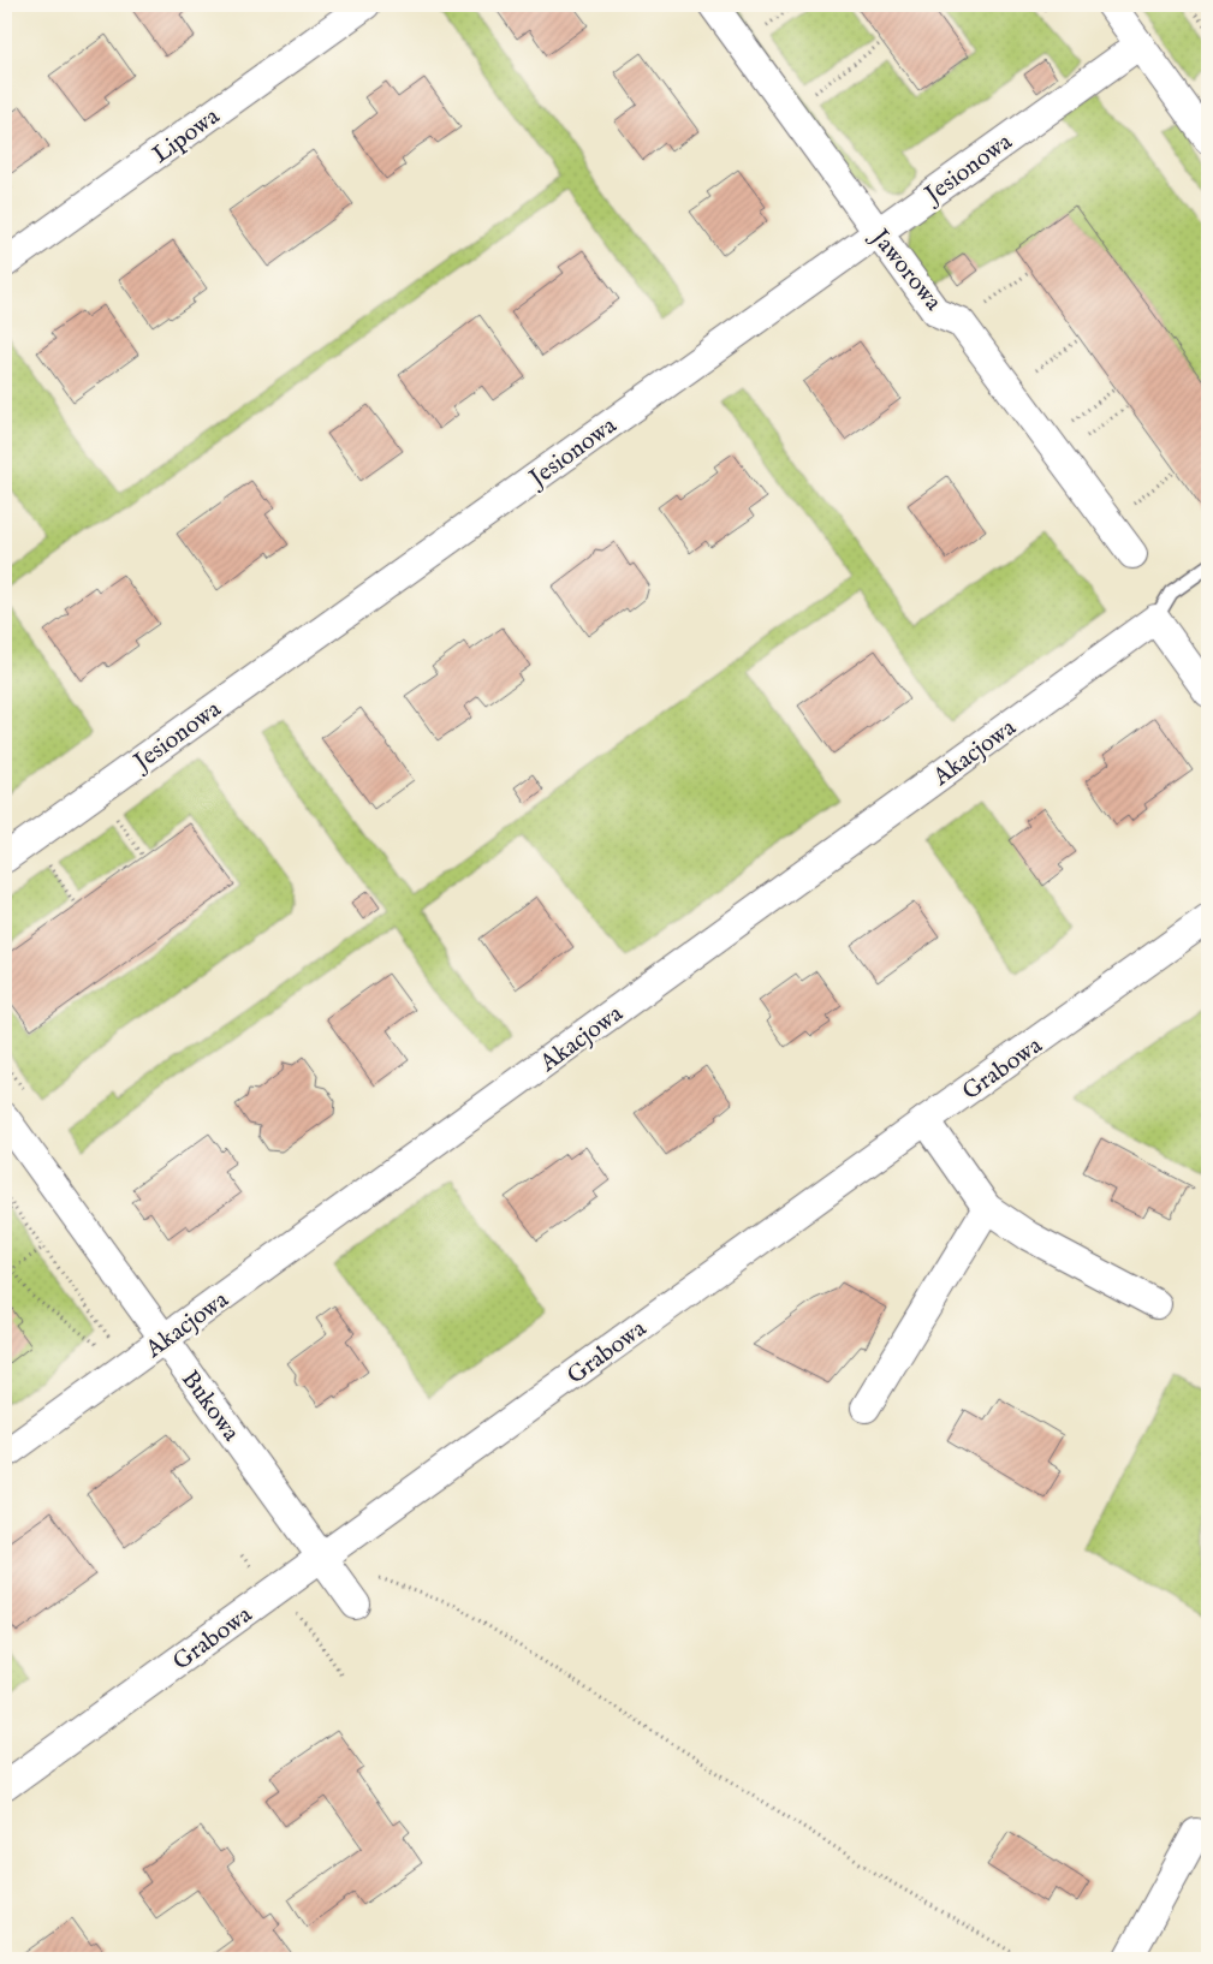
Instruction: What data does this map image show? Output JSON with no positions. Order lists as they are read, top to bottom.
{
  "streets": {
    "street": [
      "Lipowa",
      "Jesionowa",
      "Jaworowa",
      "Akacjowa",
      "Grabowa",
      "Bukowa"
    ]
  },
  "crossings": [
    ["Jesionowa", "Jaworowa"],
    ["Akacjowa", "Bukowa"],
    ["Grabowa", "Bukowa"]
  ]
}
